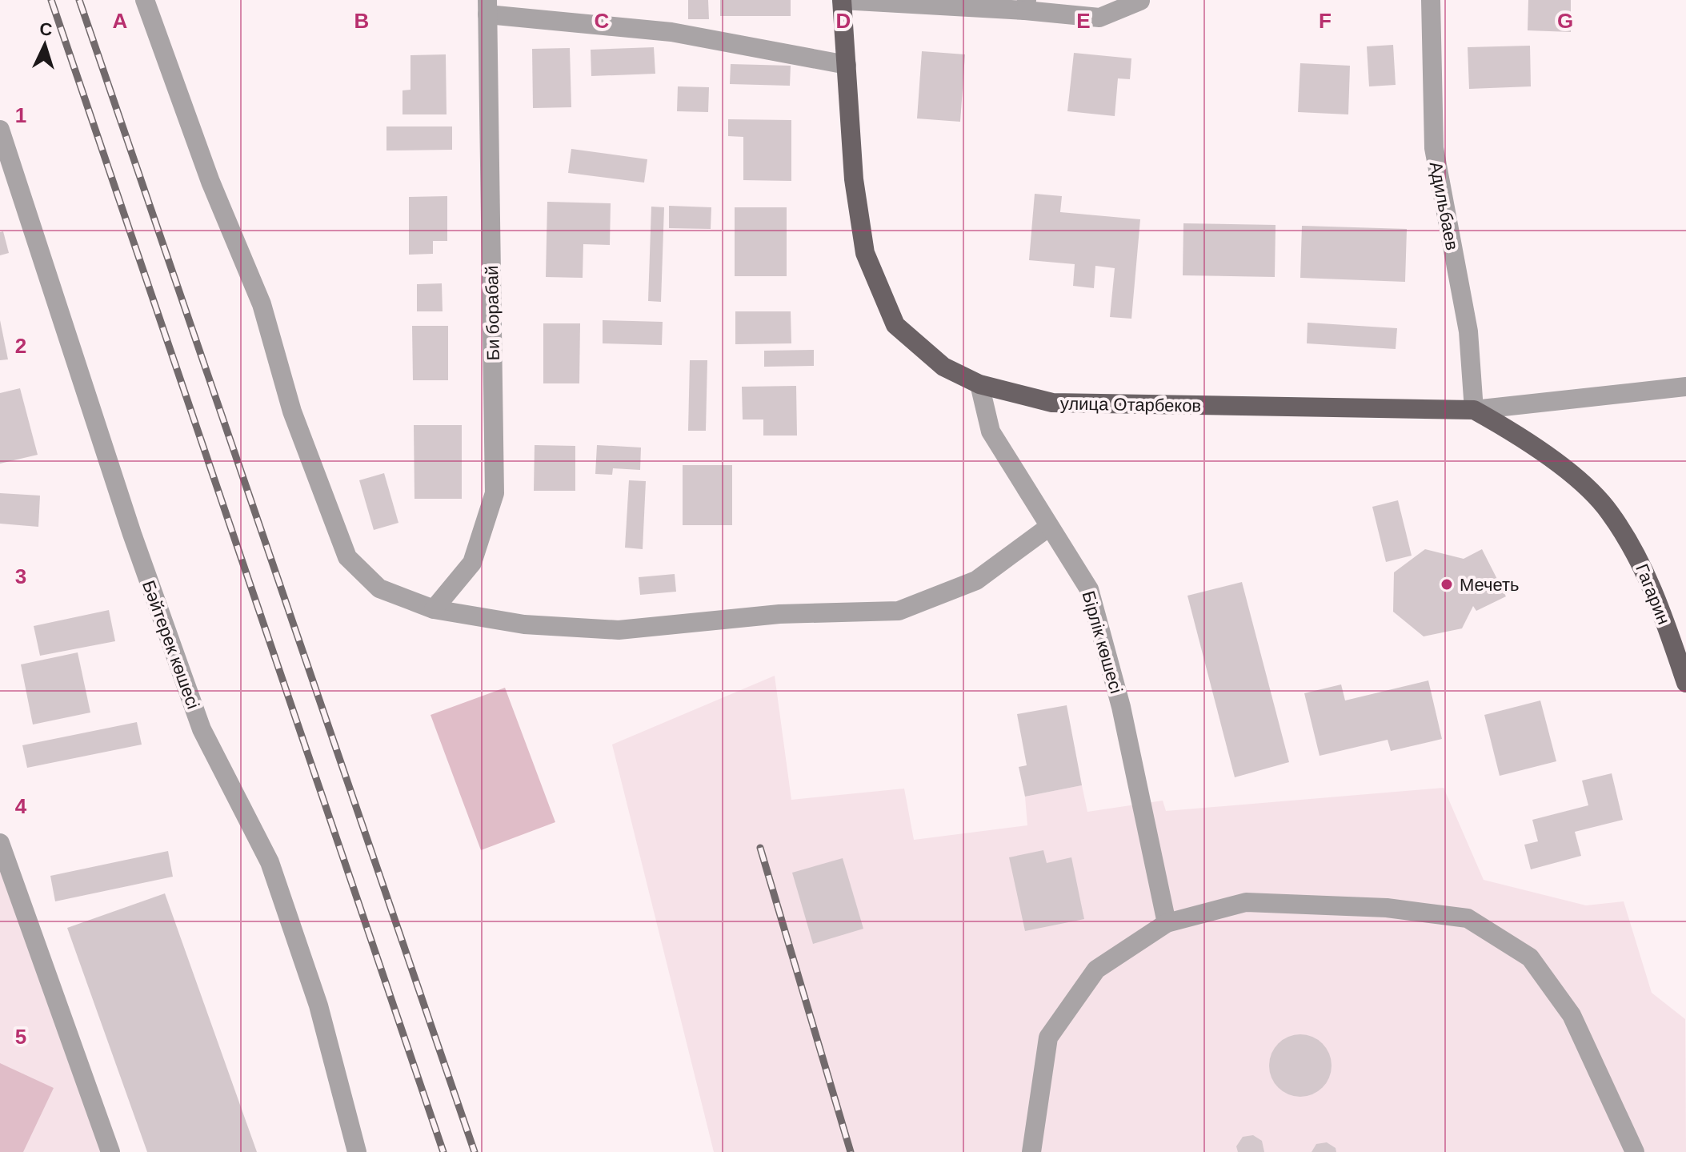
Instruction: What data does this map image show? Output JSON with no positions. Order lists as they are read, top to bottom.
{
  "streets": {
    "main road": ["улица Отарбеков", "Гагарин"],
    "street": [
      "Адильбаев",
      "Би борабай",
      "Бірлік көшесі",
      "Бәйтерек көшесі"
    ]
  },
  "crossings": [
    ["Адильбаев", "улица Отарбеков"],
    ["улица Отарбеков", "Гагарин"],
    ["улица Отарбеков", "Бірлік көшесі"]
  ],
  "places": ["Мечеть"],
  "north": "top",
  "grid": {
    "columns": [
      "A",
      "B",
      "C",
      "D",
      "E",
      "F",
      "G"
    ],
    "rows": [
      "1",
      "2",
      "3",
      "4",
      "5"
    ]
  }
}
